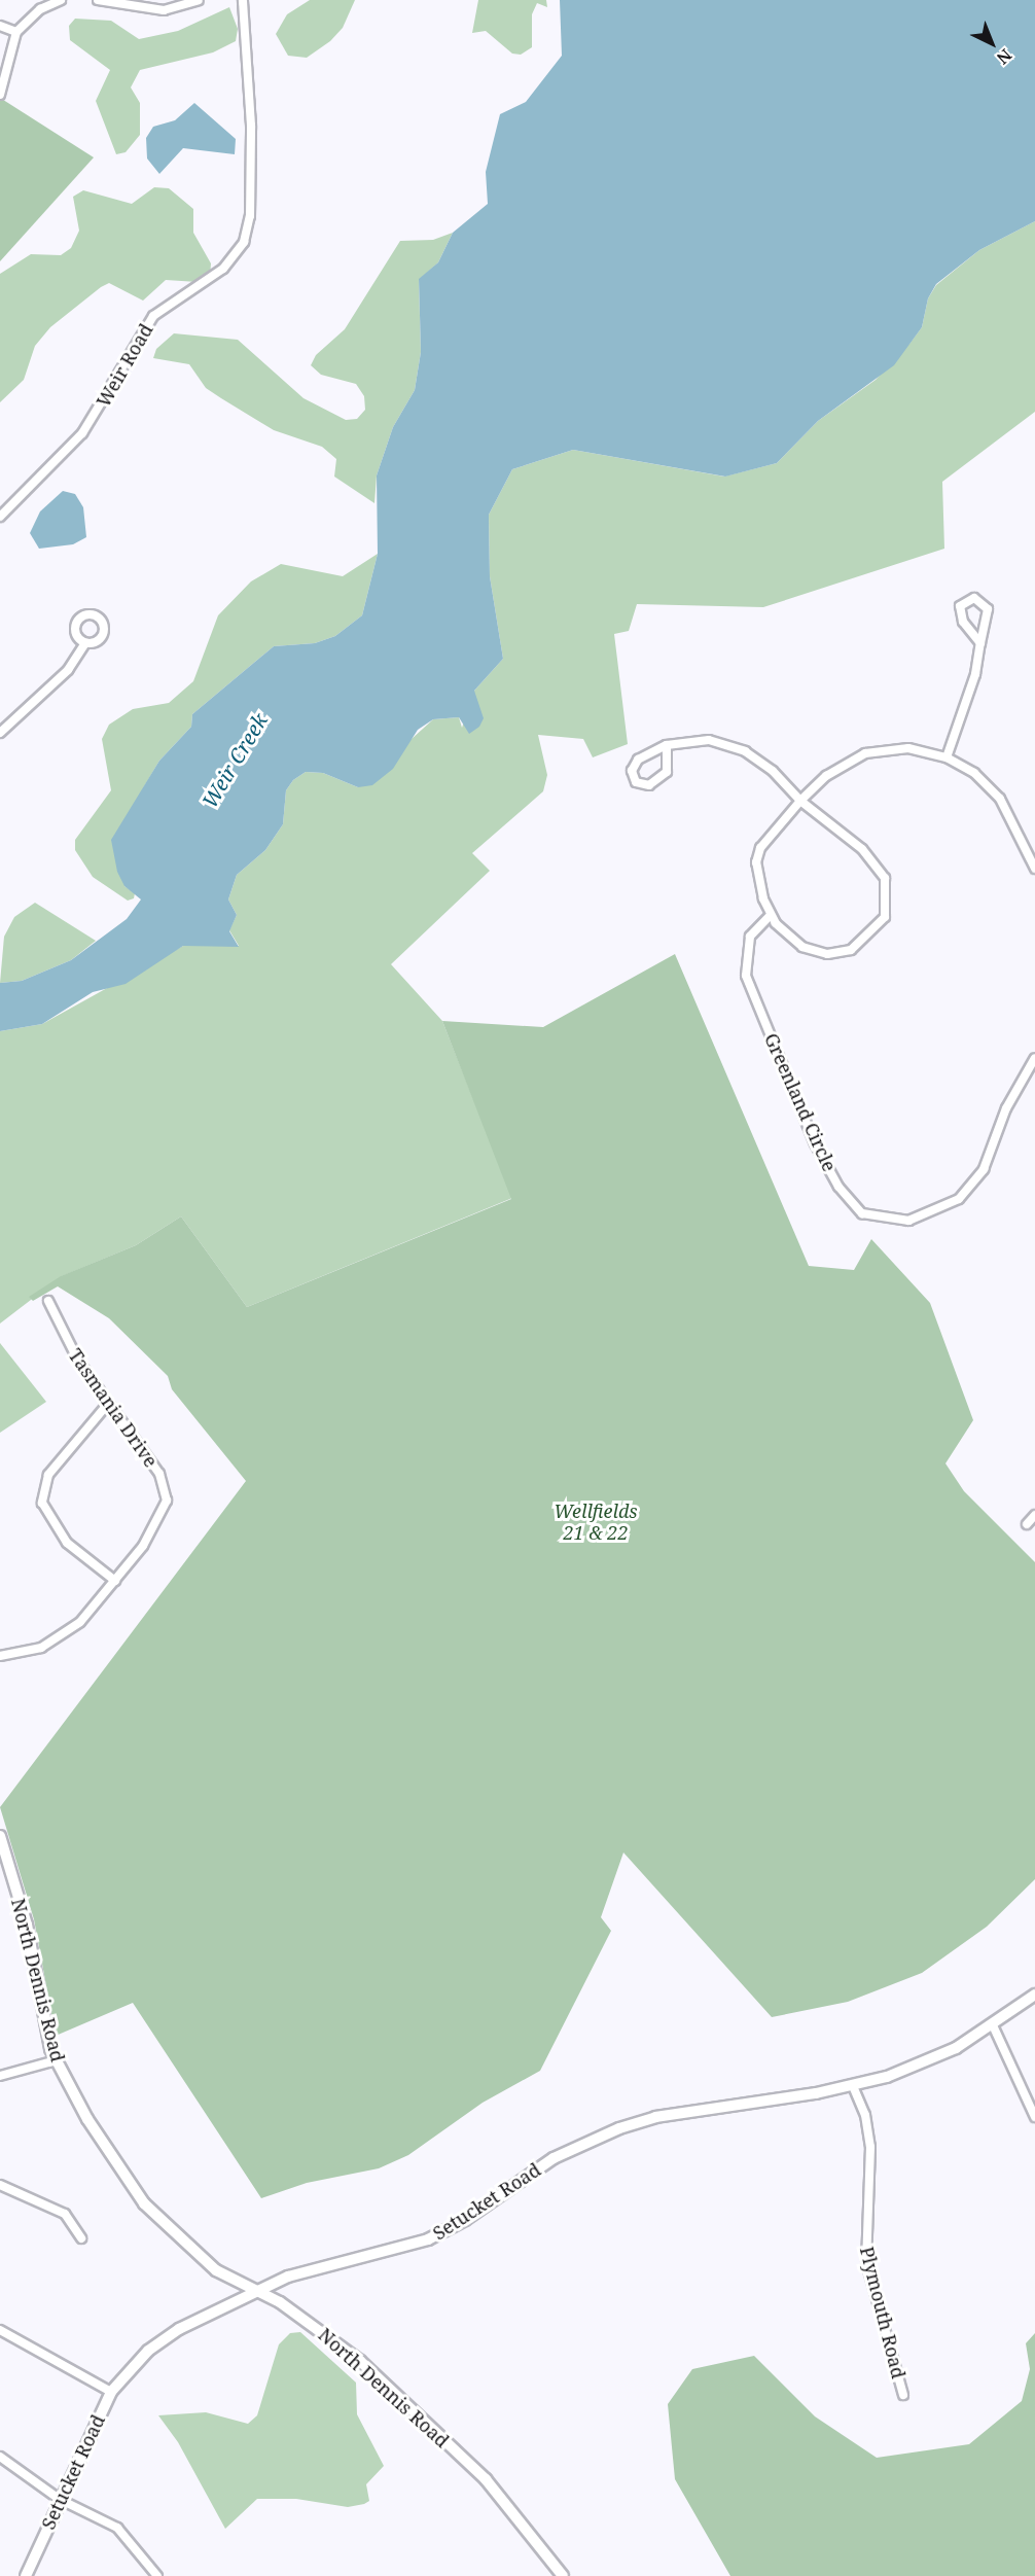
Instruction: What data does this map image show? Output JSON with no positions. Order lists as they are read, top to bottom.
{
  "streets": {
    "main road": ["North Dennis Road", "Setucket Road"],
    "street": [
      "Weir Road",
      "Greenland Circle",
      "Tasmania Drive",
      "Plymouth Road"
    ]
  },
  "crossings": [
    ["North Dennis Road", "Setucket Road"],
    ["Setucket Road", "Plymouth Road"]
  ],
  "water": ["Weir Creek"],
  "parks": ["Wellfields 21 & 22"],
  "north": "bottom right"
}
